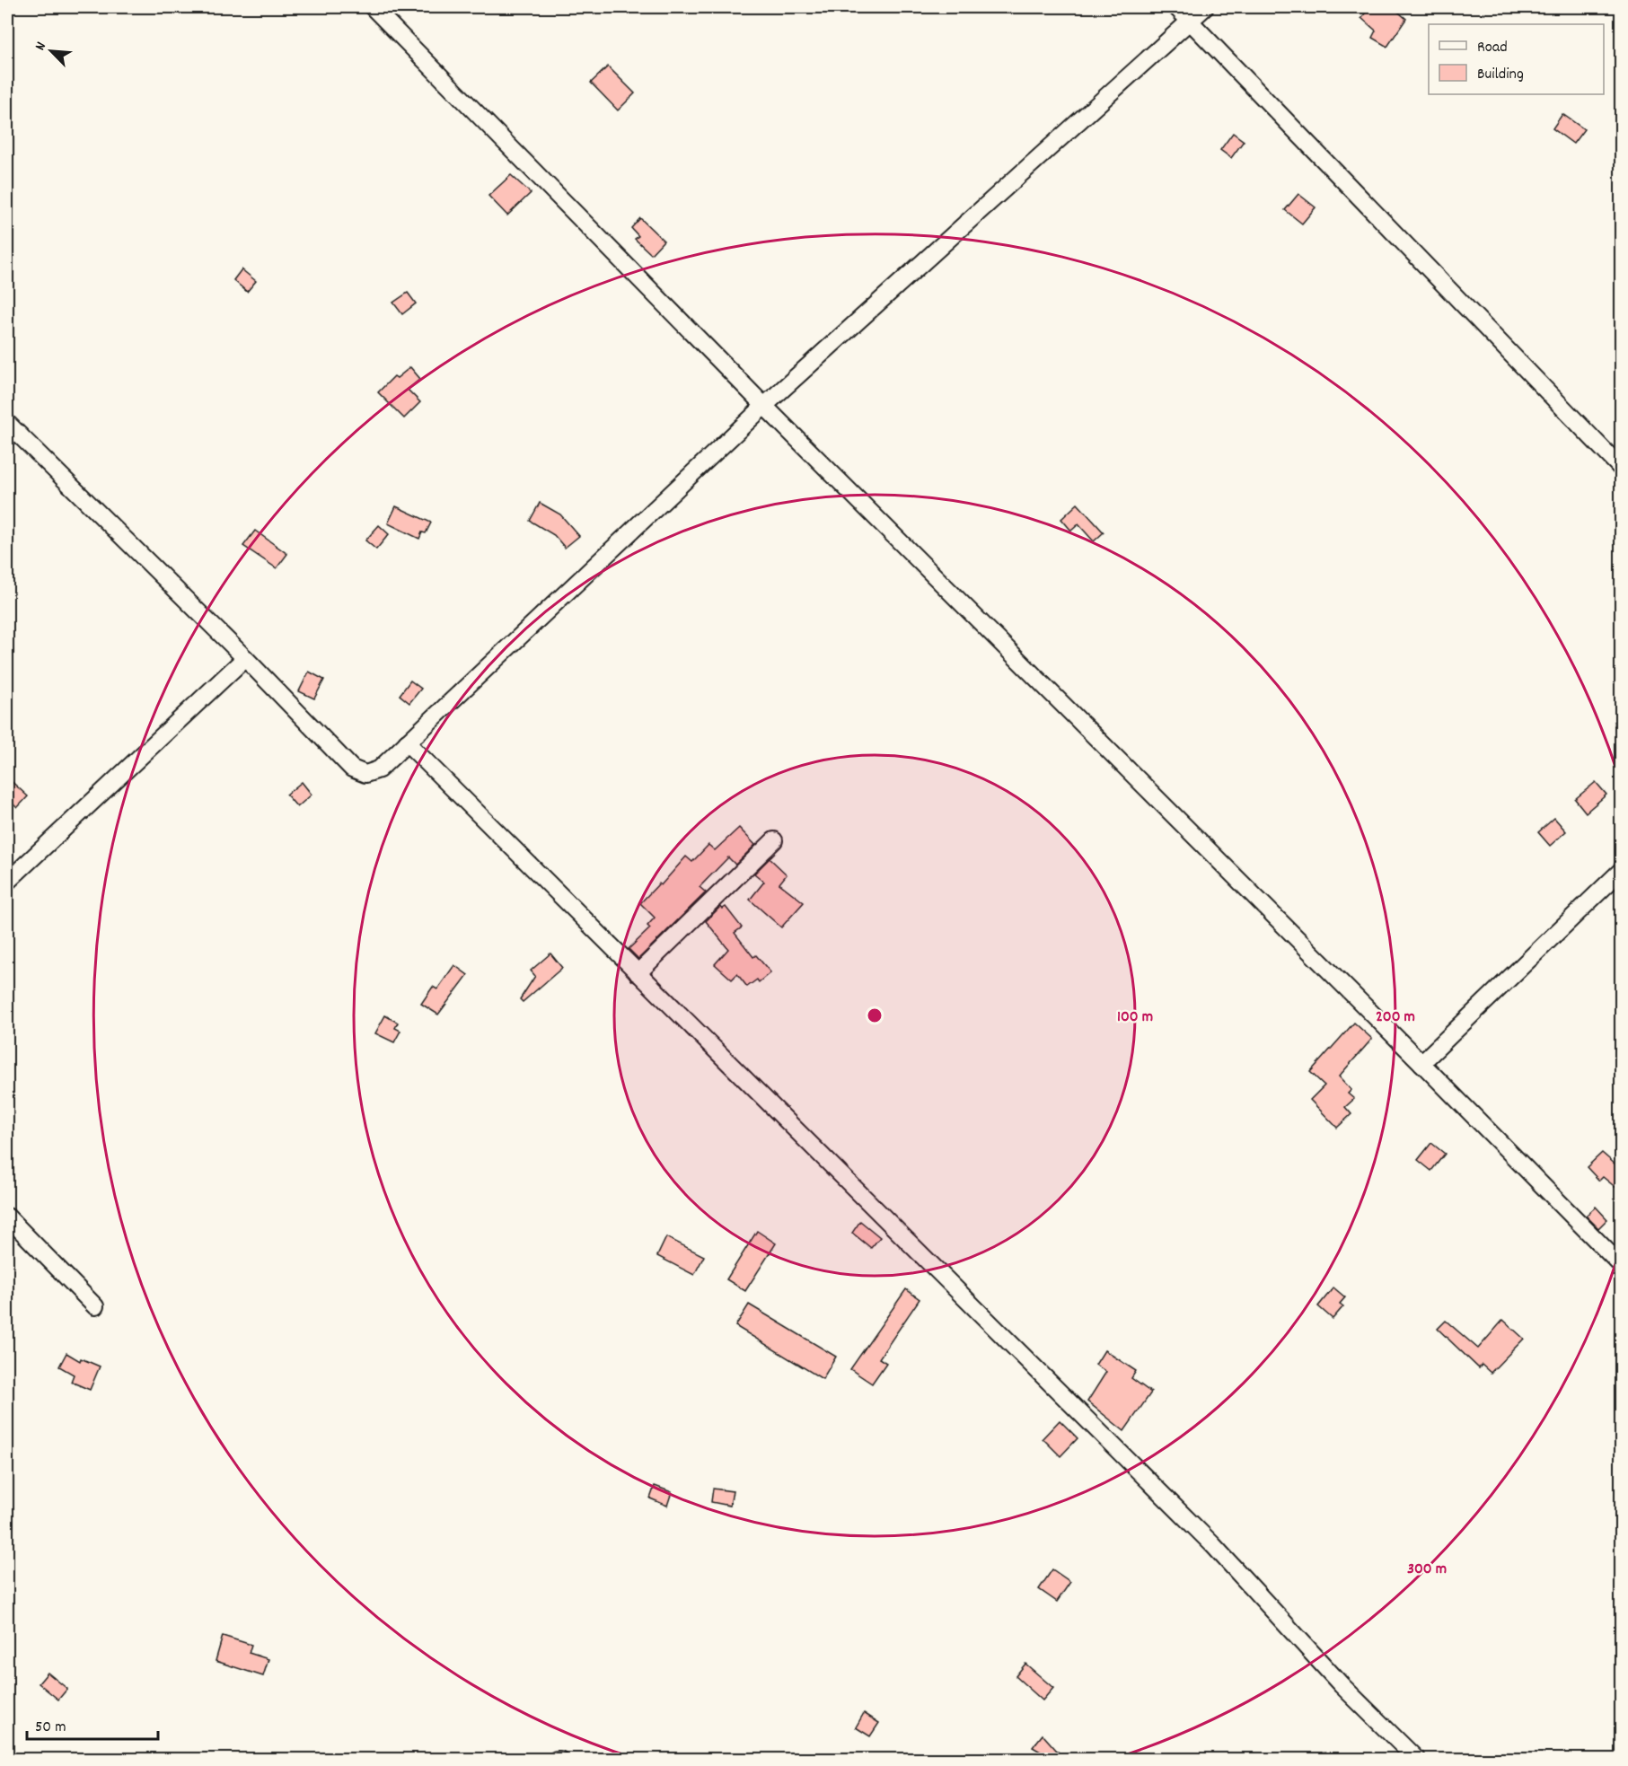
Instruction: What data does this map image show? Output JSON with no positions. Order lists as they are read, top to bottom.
{
  "legend": ["Road", "Building"],
  "scale_bar": "50 m",
  "north": "top left",
  "rings": ["100 m", "200 m", "300 m"]
}
